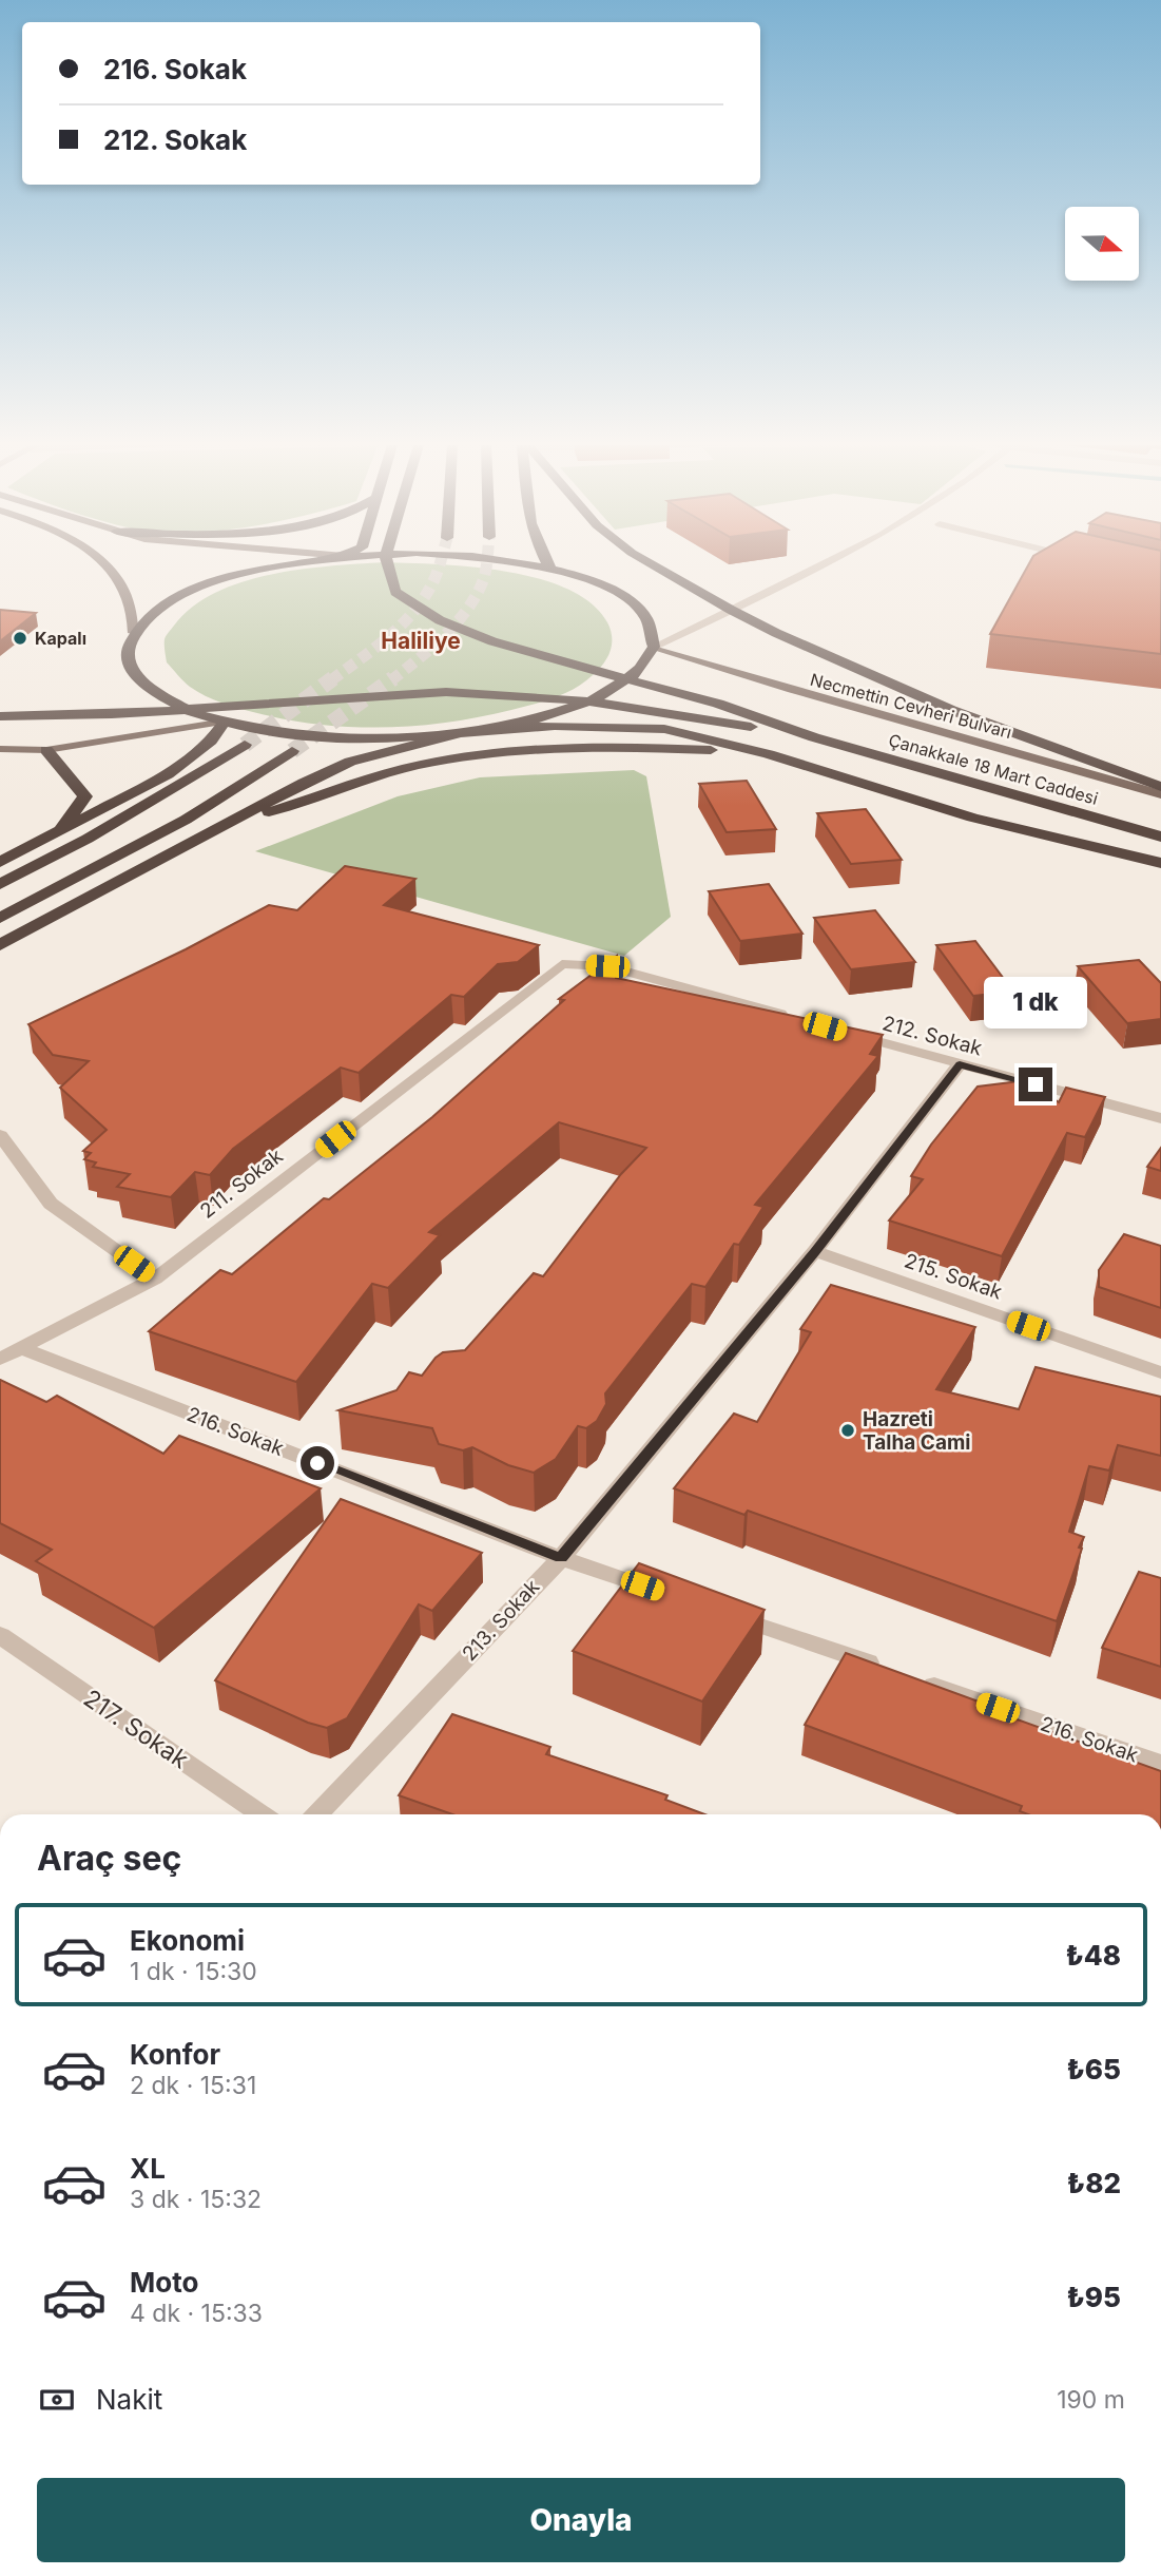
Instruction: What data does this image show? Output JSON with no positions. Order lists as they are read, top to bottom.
{
  "streets": {
    "highway": ["Çanakkale 18 Mart Caddesi"],
    "main road": ["Necmettin Cevheri Bulvarı"],
    "street": [
      "212. Sokak",
      "211. Sokak",
      "215. Sokak",
      "216. Sokak",
      "213. Sokak",
      "217. Sokak"
    ]
  },
  "crossings": [
    ["212. Sokak", "213. Sokak"],
    ["211. Sokak", "216. Sokak"],
    ["215. Sokak", "213. Sokak"],
    ["216. Sokak", "213. Sokak"]
  ],
  "districts": ["Haliliye"],
  "places": ["Kapalı", "Hazreti Talha Cami"],
  "north": "right",
  "page": {
    "banner": ["216. Sokak", "212. Sokak"],
    "bubble": "1 dk",
    "heading": "Araç seç",
    "list": [
      {
        "name": "Ekonomi",
        "note": "1 dk · 15:30",
        "value": "₺48"
      },
      {
        "name": "Konfor",
        "note": "2 dk · 15:31",
        "value": "₺65"
      },
      {
        "name": "XL",
        "note": "3 dk · 15:32",
        "value": "₺82"
      },
      {
        "name": "Moto",
        "note": "4 dk · 15:33",
        "value": "₺95"
      }
    ],
    "pay": ["Nakit", "190 m"],
    "buttons": "Onayla"
  }
}
